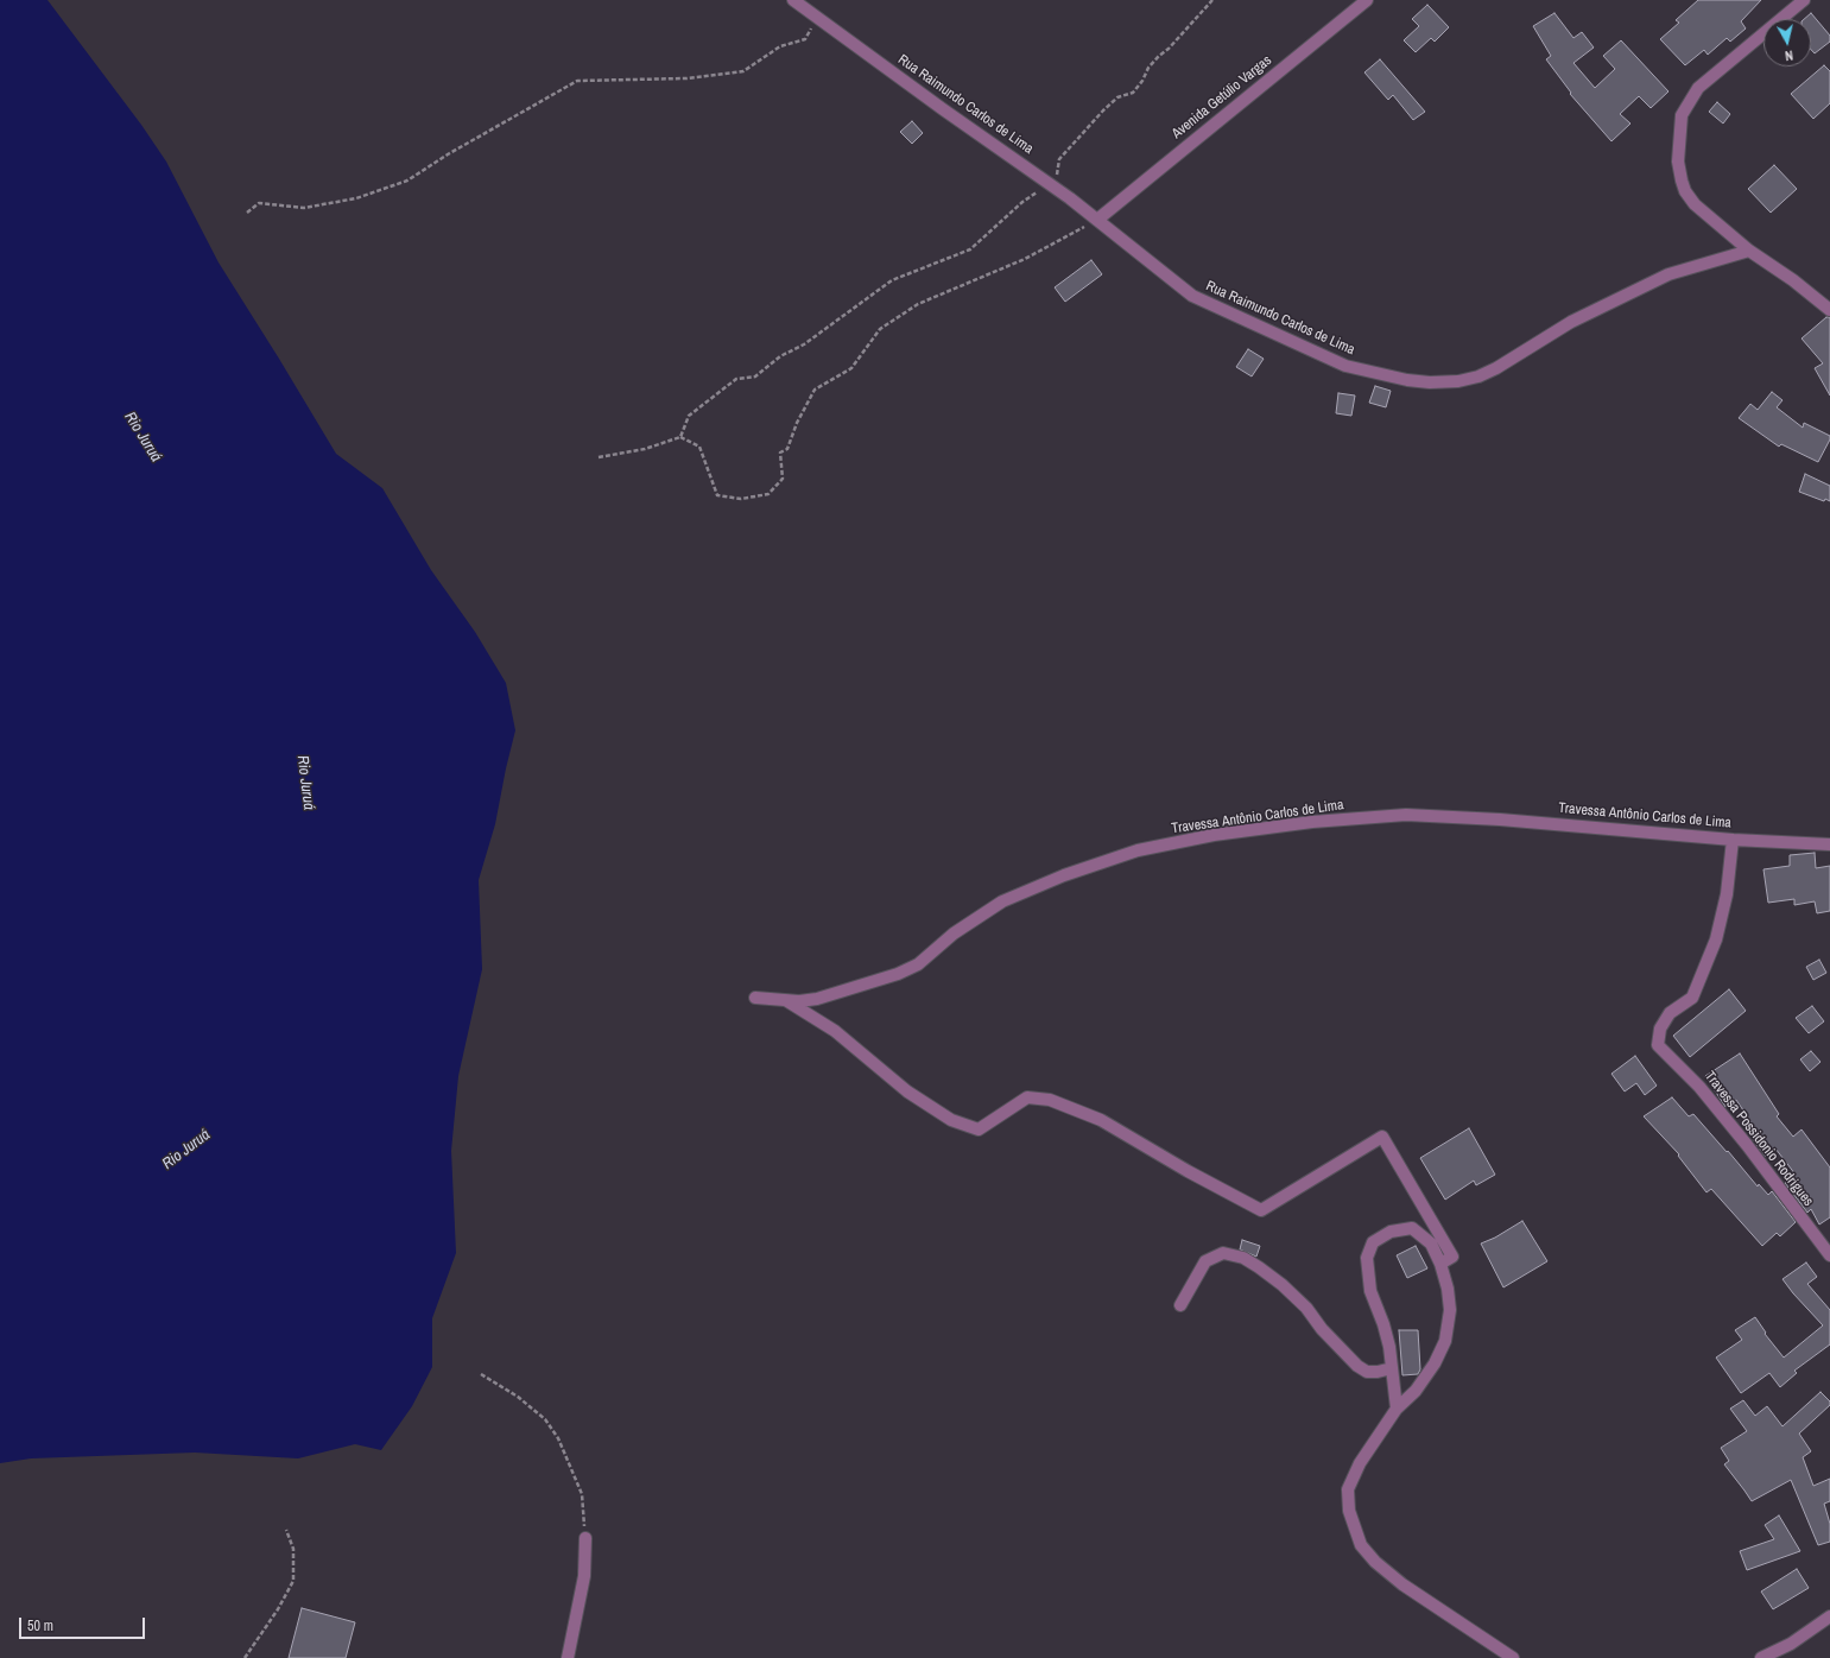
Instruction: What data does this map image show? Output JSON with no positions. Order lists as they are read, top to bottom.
{
  "streets": {
    "street": [
      "Avenida Getúlio Vargas",
      "Rua Raimundo Carlos de Lima",
      "Travessa Antônio Carlos de Lima",
      "Travessa Possidonio Rodrigues"
    ]
  },
  "crossings": [
    ["Avenida Getúlio Vargas", "Rua Raimundo Carlos de Lima"],
    ["Travessa Antônio Carlos de Lima", "Travessa Possidonio Rodrigues"]
  ],
  "water": ["Rio Juruá"],
  "scale_bar": "50 m",
  "north": "bottom"
}
